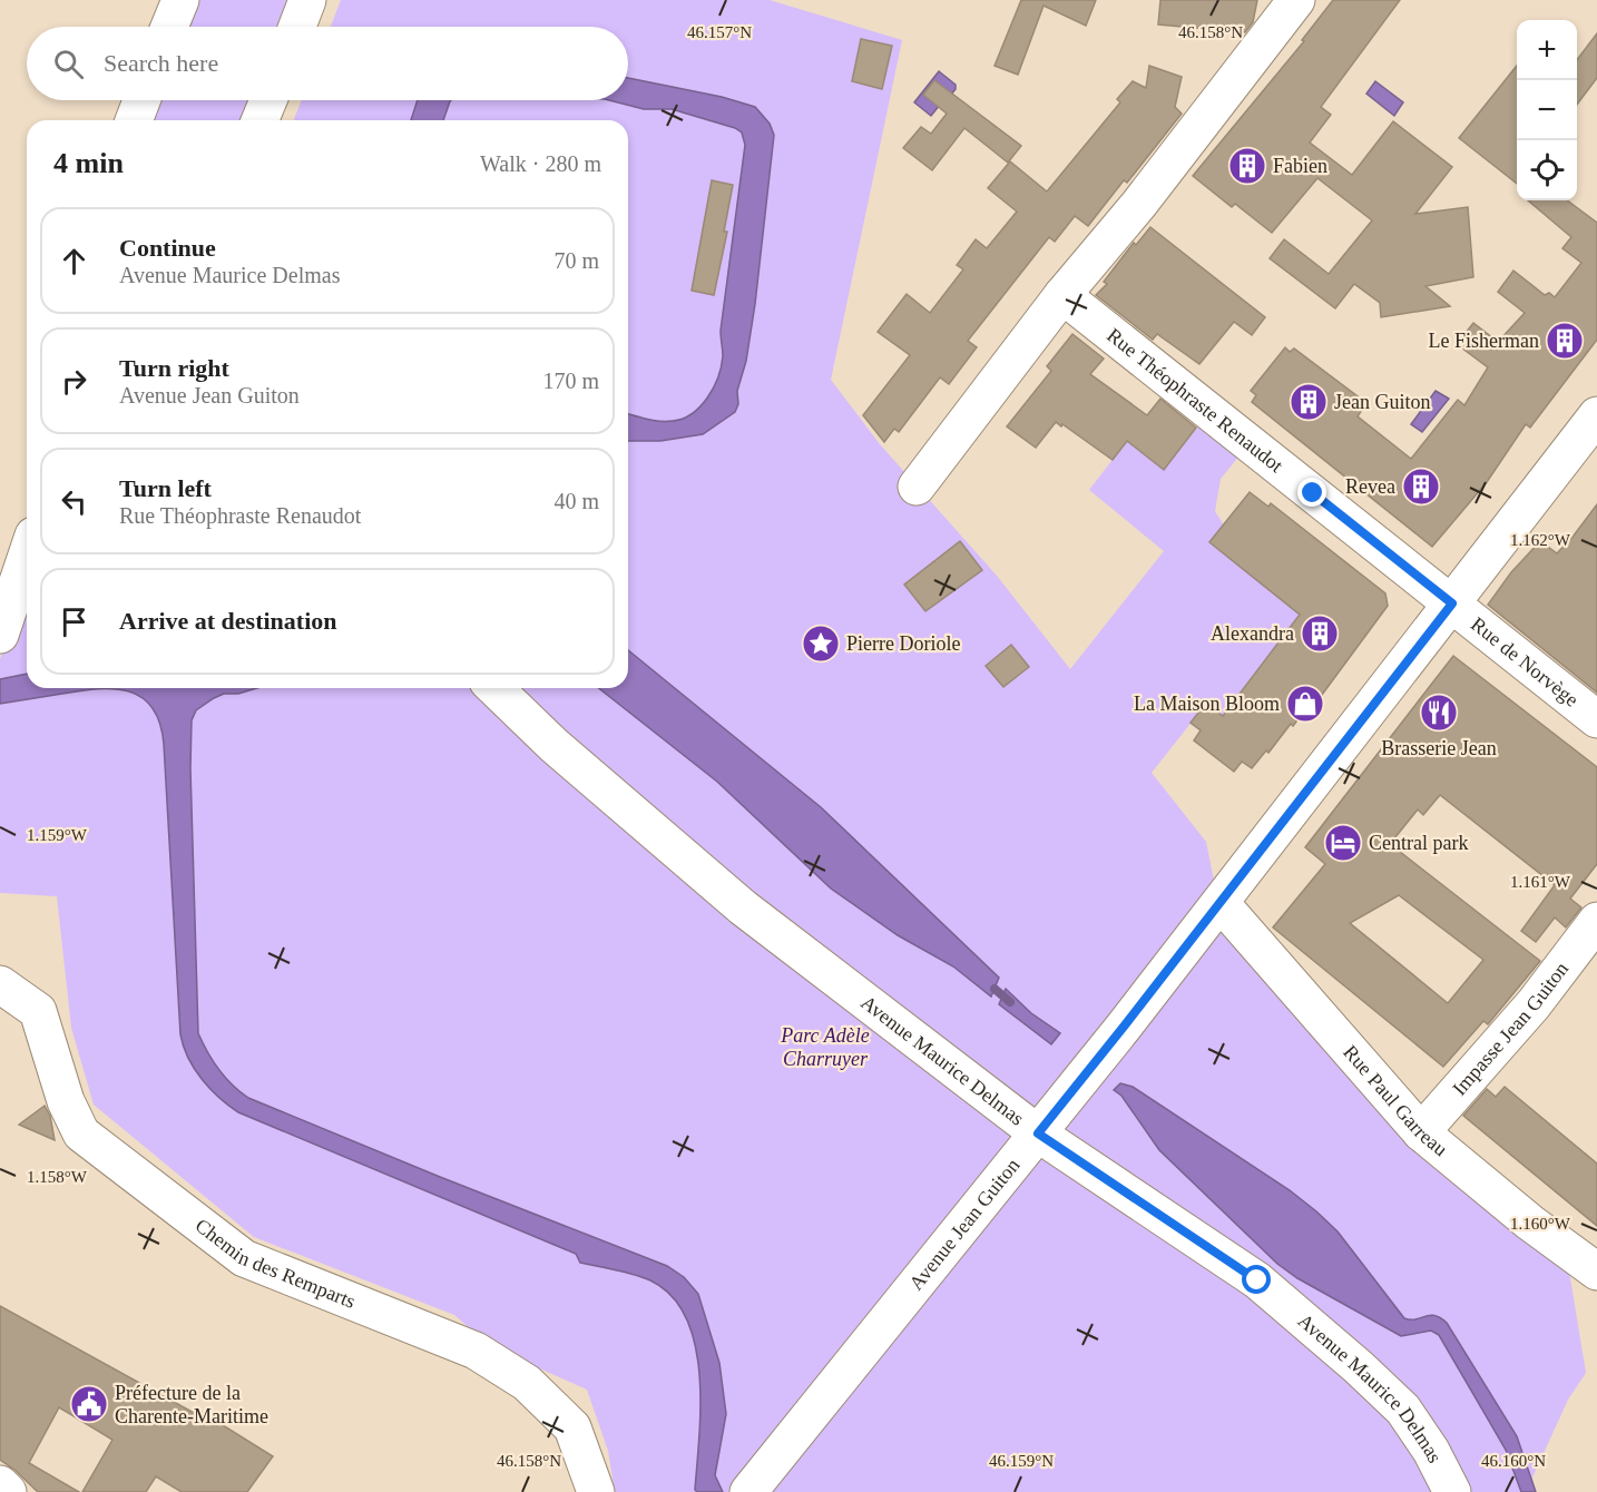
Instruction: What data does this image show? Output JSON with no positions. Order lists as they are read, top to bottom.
{
  "streets": {
    "street": [
      "Rue Théophraste Renaudot",
      "Rue de Norvège",
      "Impasse Jean Guiton",
      "Avenue Maurice Delmas",
      "Rue Paul Garreau",
      "Avenue Jean Guiton",
      "Chemin des Remparts"
    ]
  },
  "crossings": [
    ["Rue Théophraste Renaudot", "Rue de Norvège"],
    ["Rue Théophraste Renaudot", "Avenue Jean Guiton"],
    ["Rue de Norvège", "Avenue Jean Guiton"],
    ["Impasse Jean Guiton", "Rue Paul Garreau"],
    ["Avenue Maurice Delmas", "Avenue Jean Guiton"],
    ["Rue Paul Garreau", "Avenue Jean Guiton"]
  ],
  "parks": ["Parc Adèle Charruyer"],
  "places": {
    "building": [
      "Fabien",
      "Le Fisherman",
      "Jean Guiton",
      "Revea",
      "Alexandra"
    ],
    "place": ["Pierre Doriole"],
    "shop": ["La Maison Bloom"],
    "restaurant": ["Brasserie Jean"],
    "hotel": ["Central park"],
    "public building": ["Préfecture de la Charente-Maritime"]
  },
  "page": {
    "map_buttons": ["+", "−"],
    "search": "Search here",
    "heading": ["4 min", "Walk · 280 m"],
    "list": [
      ["Continue", "Avenue Maurice Delmas", "70 m"],
      ["Turn right", "Avenue Jean Guiton", "170 m"],
      ["Turn left", "Rue Théophraste Renaudot", "40 m"],
      "Arrive at destination"
    ]
  },
  "coordinates": [
    "46.157°N",
    "46.158°N",
    "1.162°W",
    "1.159°W",
    "1.161°W",
    "1.158°W",
    "1.160°W",
    "46.159°N",
    "46.160°N"
  ]
}
